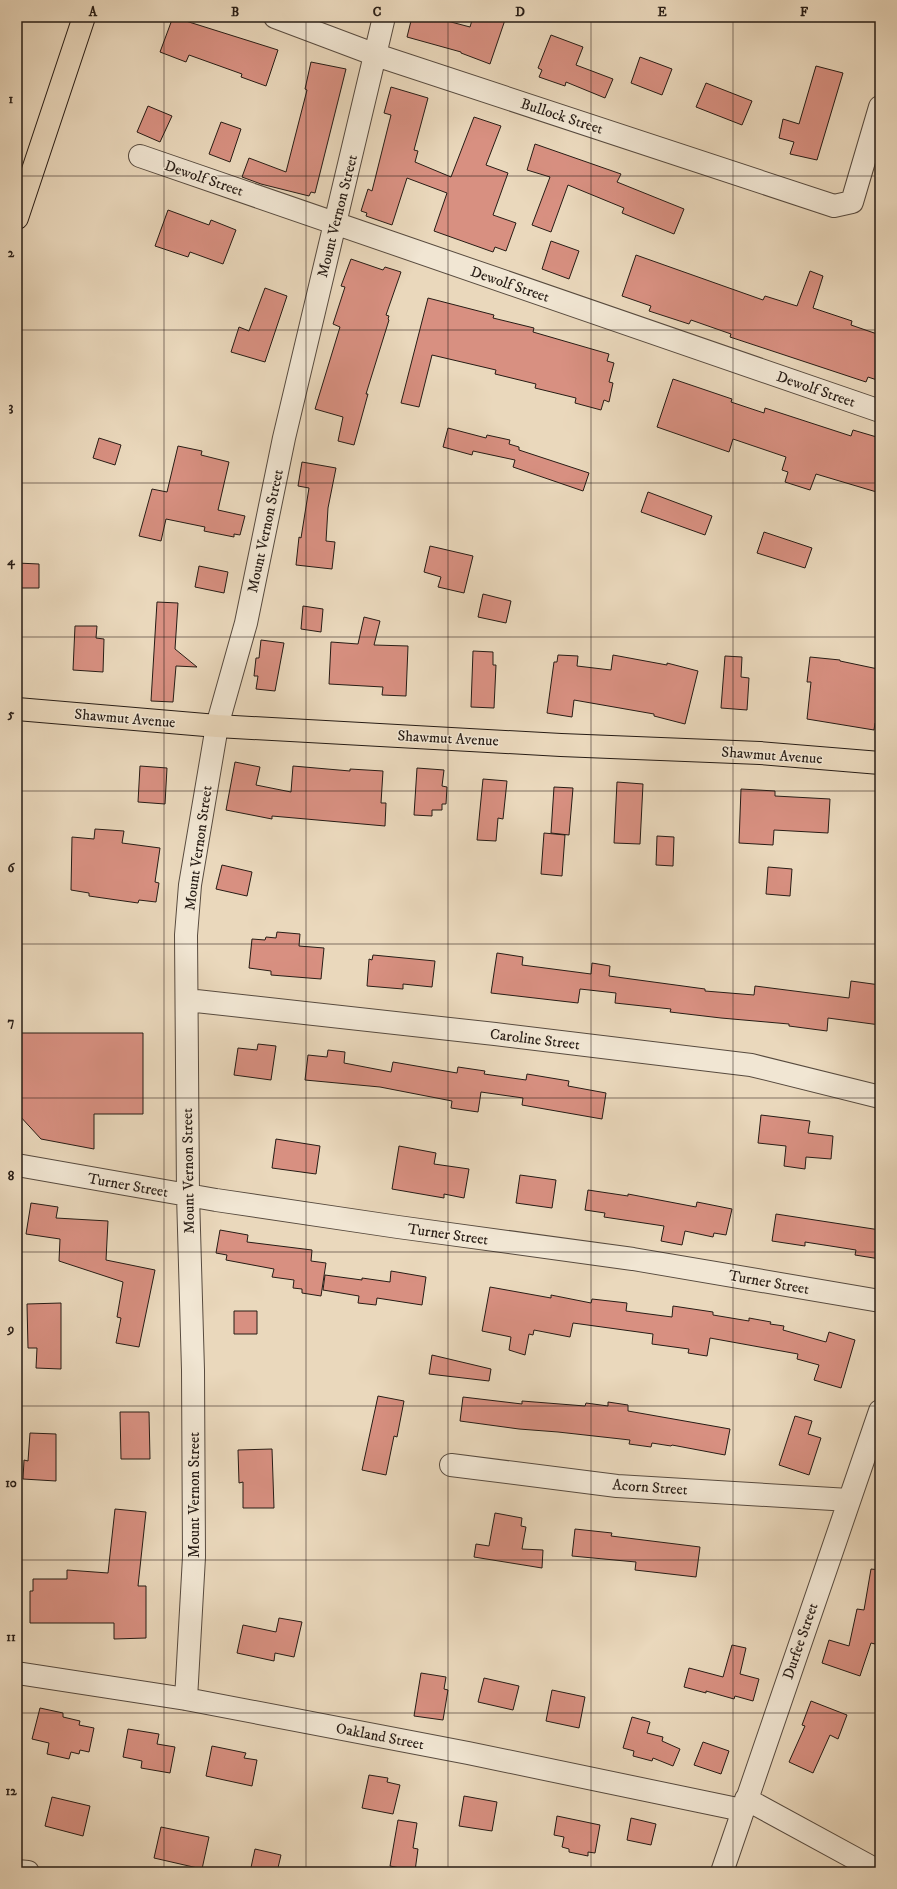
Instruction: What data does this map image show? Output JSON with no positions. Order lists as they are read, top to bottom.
{
  "streets": {
    "main road": ["Shawmut Avenue"],
    "street": [
      "Bullock Street",
      "Dewolf Street",
      "Mount Vernon Street",
      "Caroline Street",
      "Turner Street",
      "Acorn Street",
      "Durfee Street",
      "Oakland Street"
    ]
  },
  "crossings": [
    ["Bullock Street", "Mount Vernon Street"],
    ["Dewolf Street", "Mount Vernon Street"],
    ["Mount Vernon Street", "Shawmut Avenue"],
    ["Mount Vernon Street", "Caroline Street"],
    ["Mount Vernon Street", "Turner Street"],
    ["Mount Vernon Street", "Oakland Street"],
    ["Acorn Street", "Durfee Street"],
    ["Durfee Street", "Oakland Street"]
  ],
  "grid": {
    "columns": [
      "A",
      "B",
      "C",
      "D",
      "E",
      "F"
    ],
    "rows": [
      "1",
      "2",
      "3",
      "4",
      "5",
      "6",
      "7",
      "8",
      "9",
      "10",
      "11",
      "12"
    ]
  }
}
